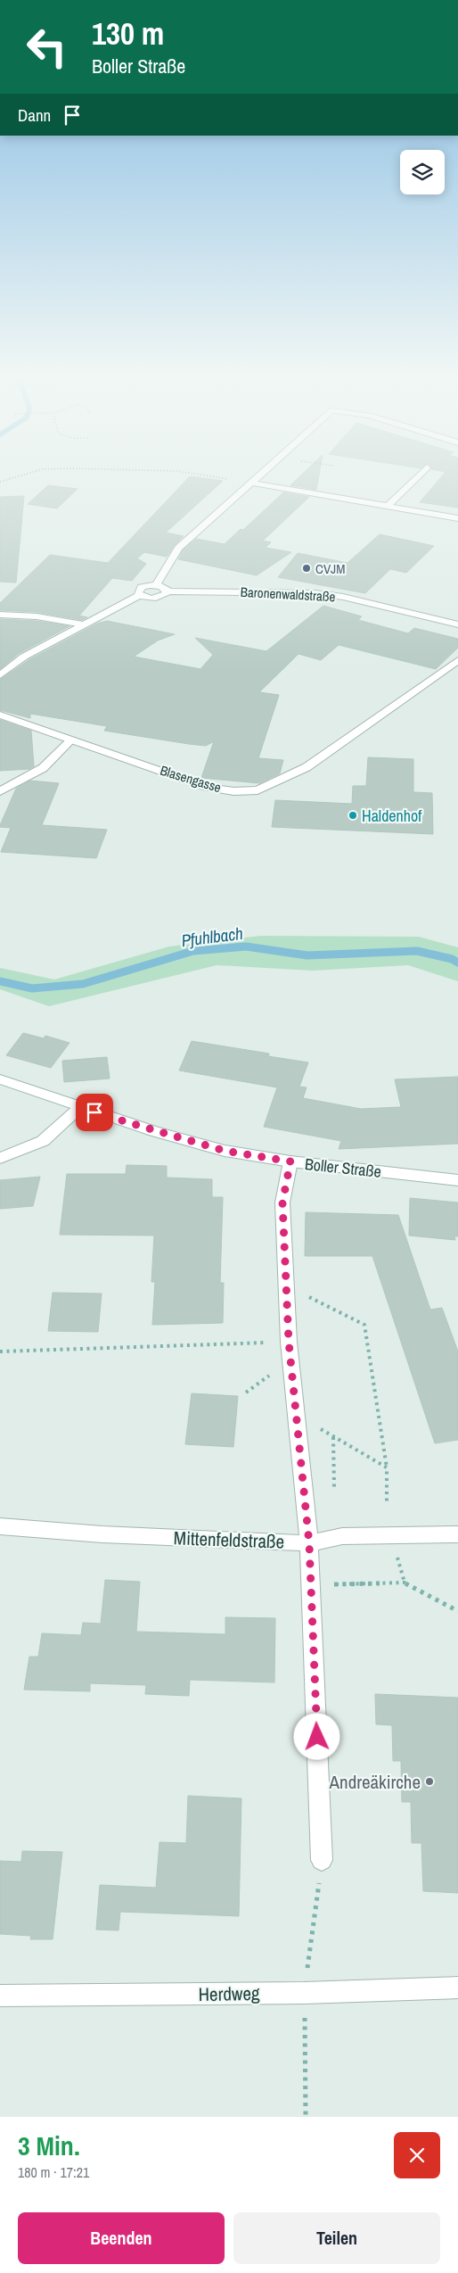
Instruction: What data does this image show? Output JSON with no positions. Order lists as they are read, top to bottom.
{
  "streets": {
    "street": [
      "Baronenwaldstraße",
      "Blasengasse",
      "Boller Straße",
      "Mittenfeldstraße",
      "Herdweg"
    ]
  },
  "water": ["Pfuhlbach"],
  "places": ["CVJM", "Haldenhof", "Andreäkirche"],
  "page": {
    "turn": ["130 m", "Boller Straße"],
    "then": "Dann",
    "heading": ["3 Min.", "180 m · 17:21"],
    "buttons": ["Beenden", "Teilen"]
  }
}
